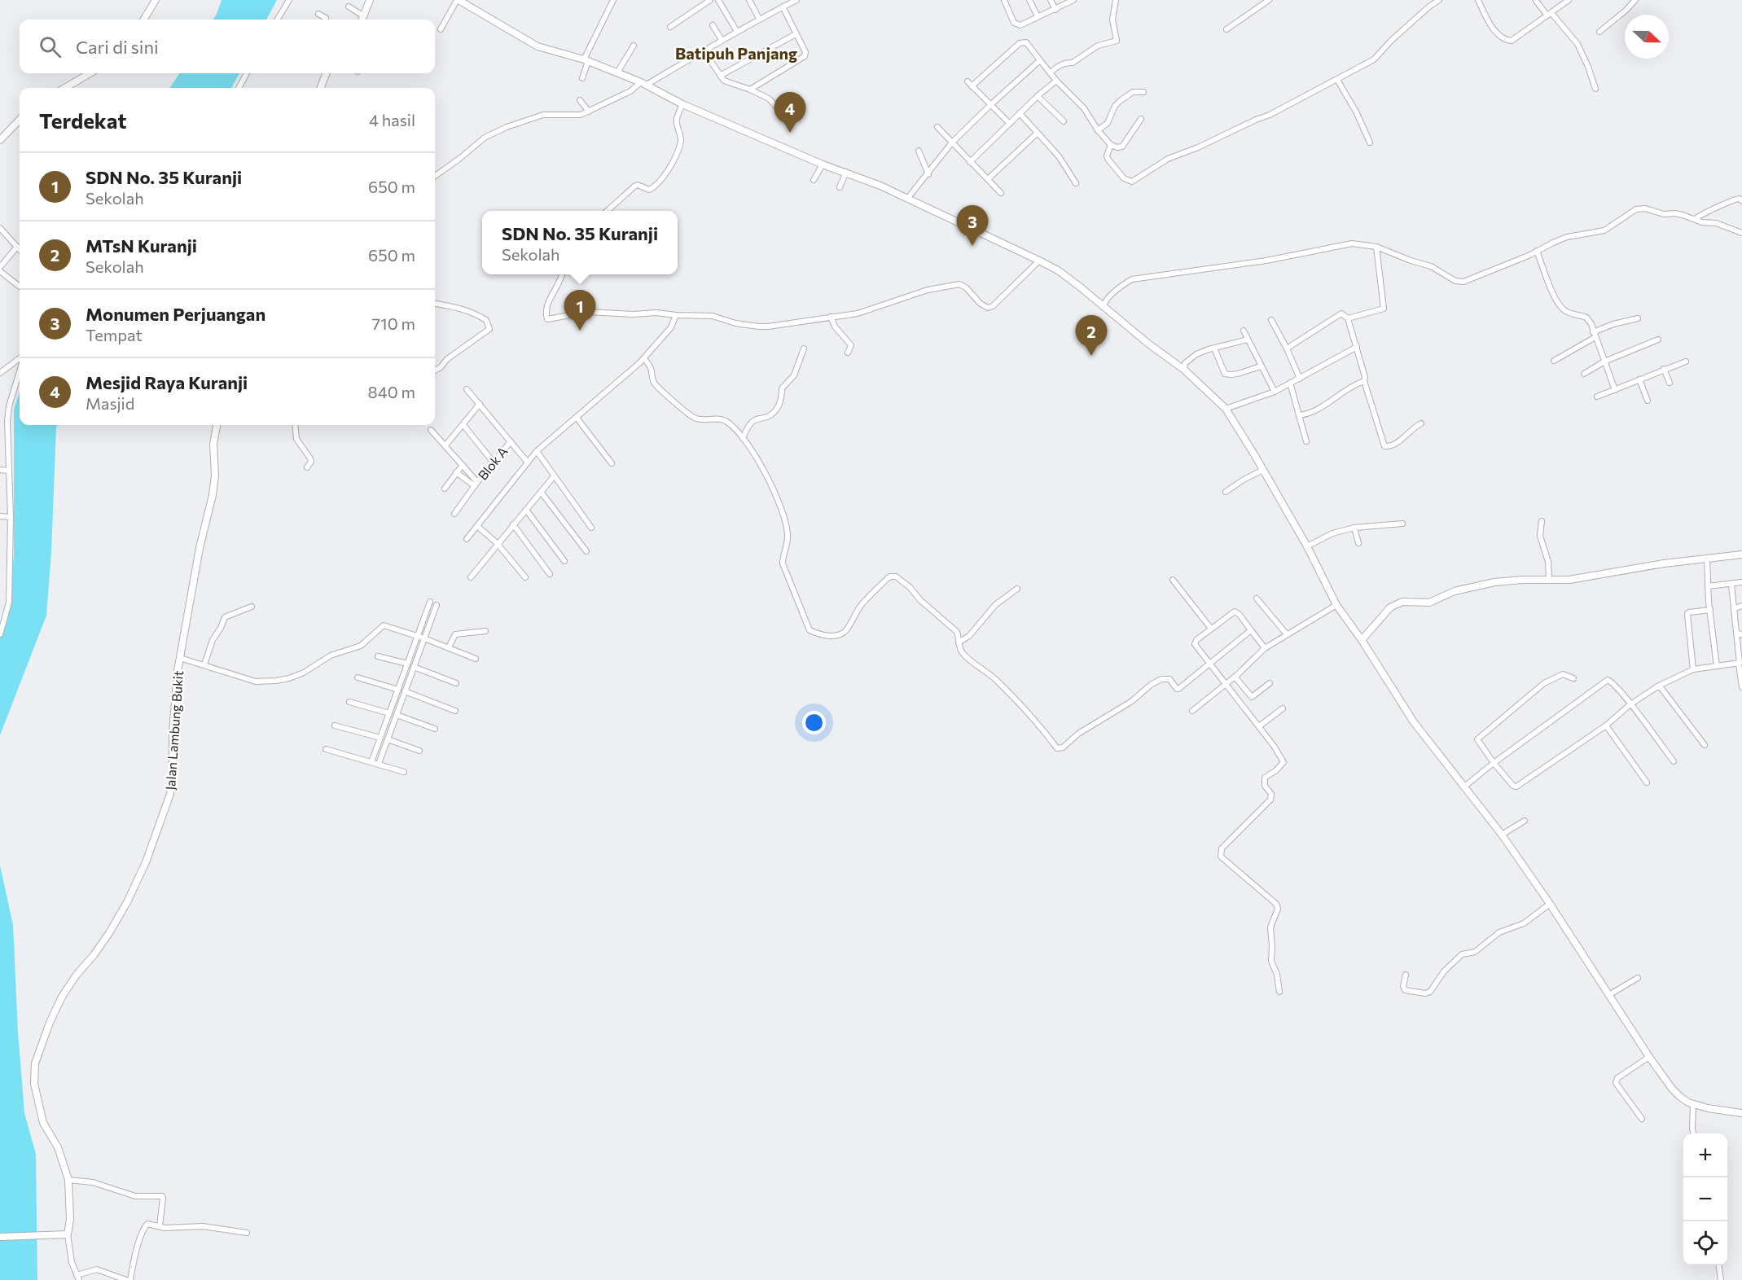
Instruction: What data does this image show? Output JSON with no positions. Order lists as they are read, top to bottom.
{
  "streets": {
    "street": ["Blok A", "Jalan Lambung Bukit"]
  },
  "districts": ["Batipuh Panjang"],
  "north": "right",
  "page": {
    "search": "Cari di sini",
    "heading": ["Terdekat", "4 hasil"],
    "pins": [
      "4",
      "3",
      "1",
      "2"
    ],
    "list": [
      {
        "mark": "1",
        "name": "SDN No. 35 Kuranji",
        "note": "Sekolah",
        "value": "650 m"
      },
      {
        "mark": "2",
        "name": "MTsN Kuranji",
        "note": "Sekolah",
        "value": "650 m"
      },
      {
        "mark": "3",
        "name": "Monumen Perjuangan",
        "note": "Tempat",
        "value": "710 m"
      },
      {
        "mark": "4",
        "name": "Mesjid Raya Kuranji",
        "note": "Masjid",
        "value": "840 m"
      }
    ],
    "popup": ["SDN No. 35 Kuranji", "Sekolah"],
    "map_buttons": ["+", "−"]
  }
}
